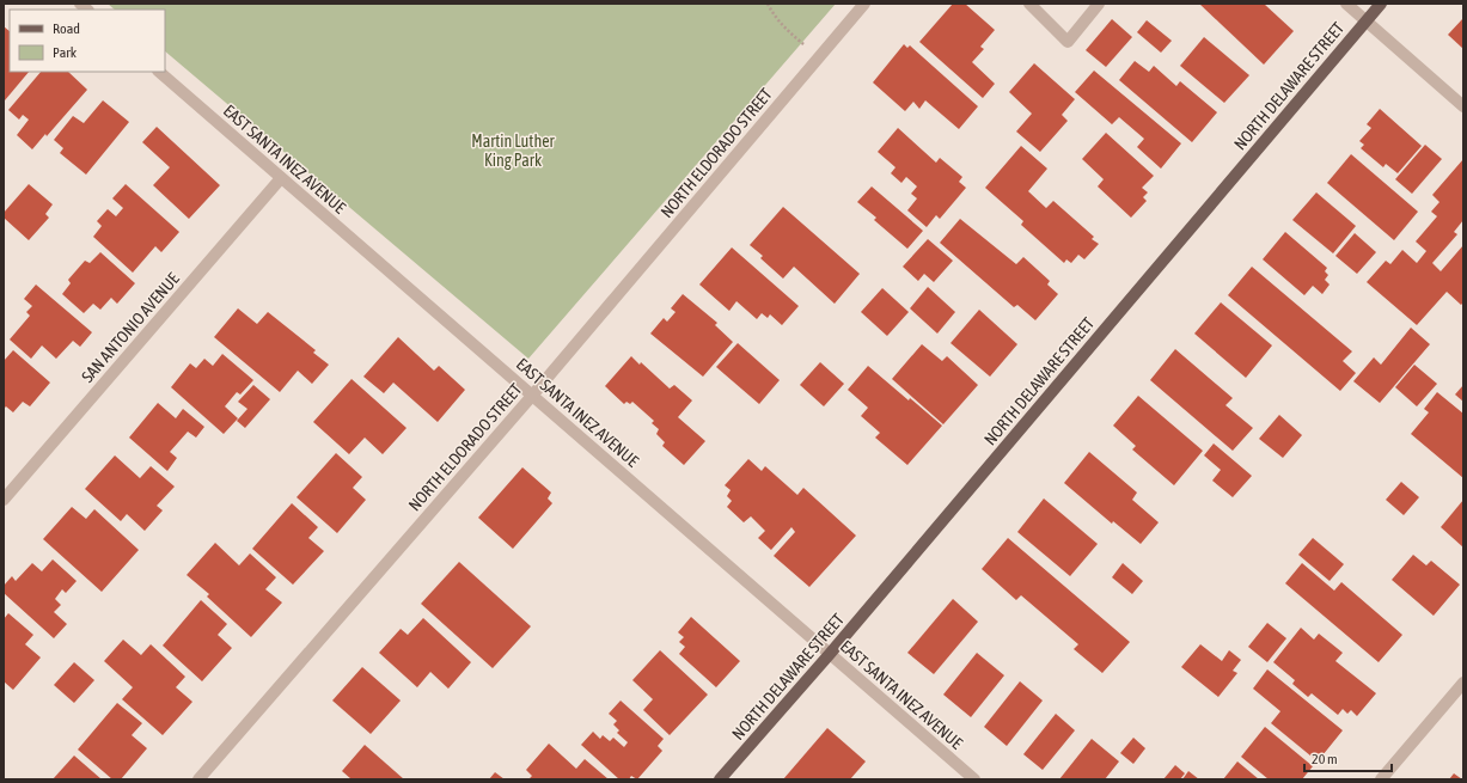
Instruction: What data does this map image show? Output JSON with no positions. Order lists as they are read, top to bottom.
{
  "streets": {
    "main road": ["NORTH DELAWARE STREET"],
    "street": ["NORTH ELDORADO STREET", "EAST SANTA INEZ AVENUE", "SAN ANTONIO AVENUE"]
  },
  "crossings": [
    ["NORTH DELAWARE STREET", "EAST SANTA INEZ AVENUE"],
    ["NORTH ELDORADO STREET", "EAST SANTA INEZ AVENUE"],
    ["EAST SANTA INEZ AVENUE", "SAN ANTONIO AVENUE"]
  ],
  "parks": ["Martin Luther King Park"],
  "legend": ["Road", "Park"],
  "scale_bar": "20 m"
}
